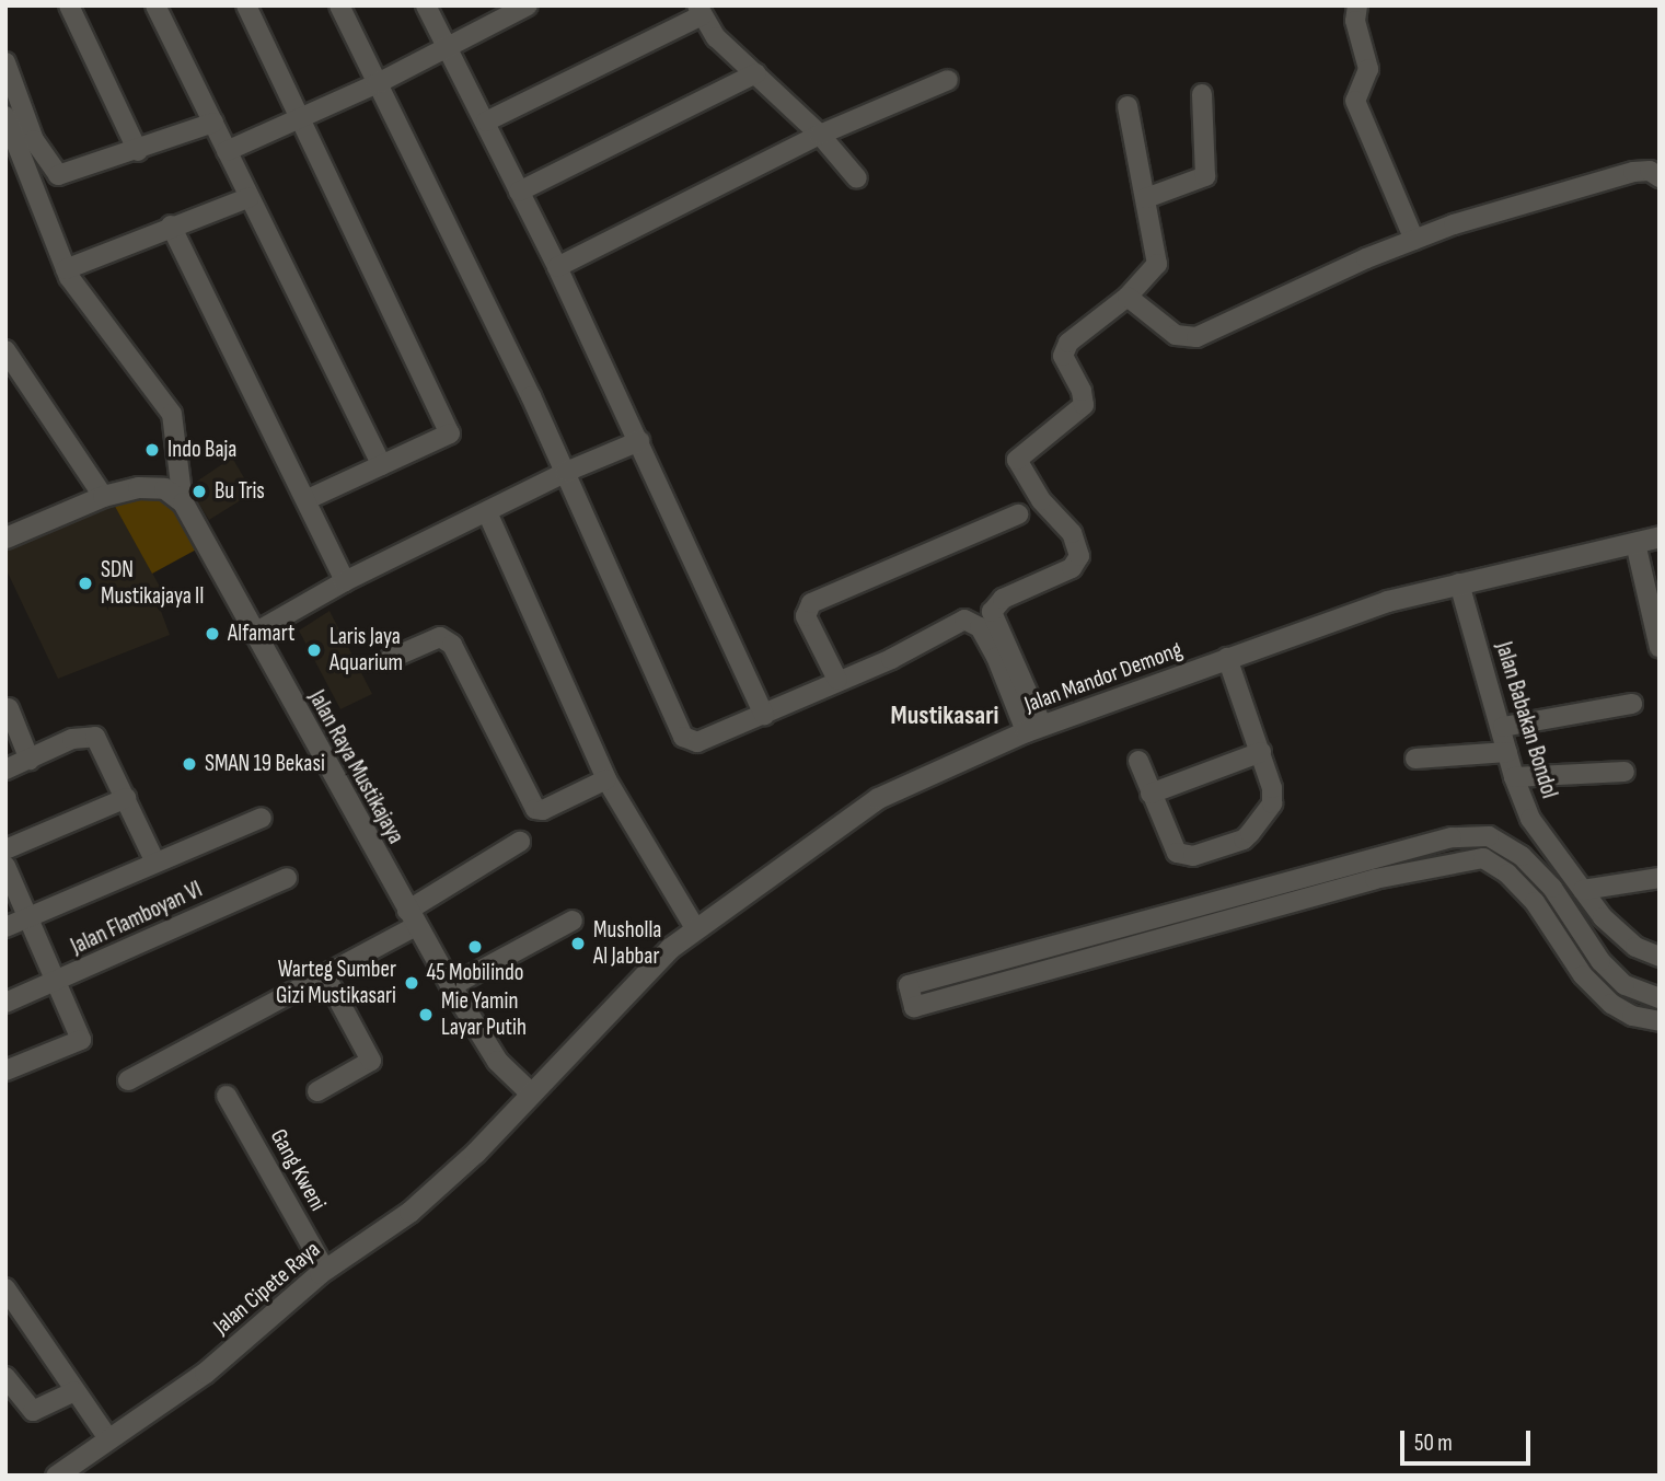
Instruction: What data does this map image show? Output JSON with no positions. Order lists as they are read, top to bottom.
{
  "streets": {
    "main road": ["Jalan Mandor Demong", "Jalan Raya Mustikajaya", "Jalan Cipete Raya"],
    "street": ["Jalan Babakan Bondol", "Jalan Flamboyan VI", "Gang Kweni"]
  },
  "crossings": [
    ["Jalan Mandor Demong", "Jalan Babakan Bondol"],
    ["Jalan Mandor Demong", "Jalan Raya Mustikajaya"],
    ["Jalan Mandor Demong", "Jalan Cipete Raya"],
    ["Jalan Raya Mustikajaya", "Jalan Cipete Raya"],
    ["Gang Kweni", "Jalan Cipete Raya"]
  ],
  "districts": ["Mustikasari"],
  "places": [
    "Indo Baja",
    "Bu Tris",
    "SDN Mustikajaya II",
    "Alfamart",
    "Laris Jaya Aquarium",
    "SMAN 19 Bekasi",
    "Musholla Al Jabbar",
    "45 Mobilindo",
    "Warteg Sumber Gizi Mustikasari",
    "Mie Yamin Layar Putih"
  ],
  "scale_bar": "50 m"
}
